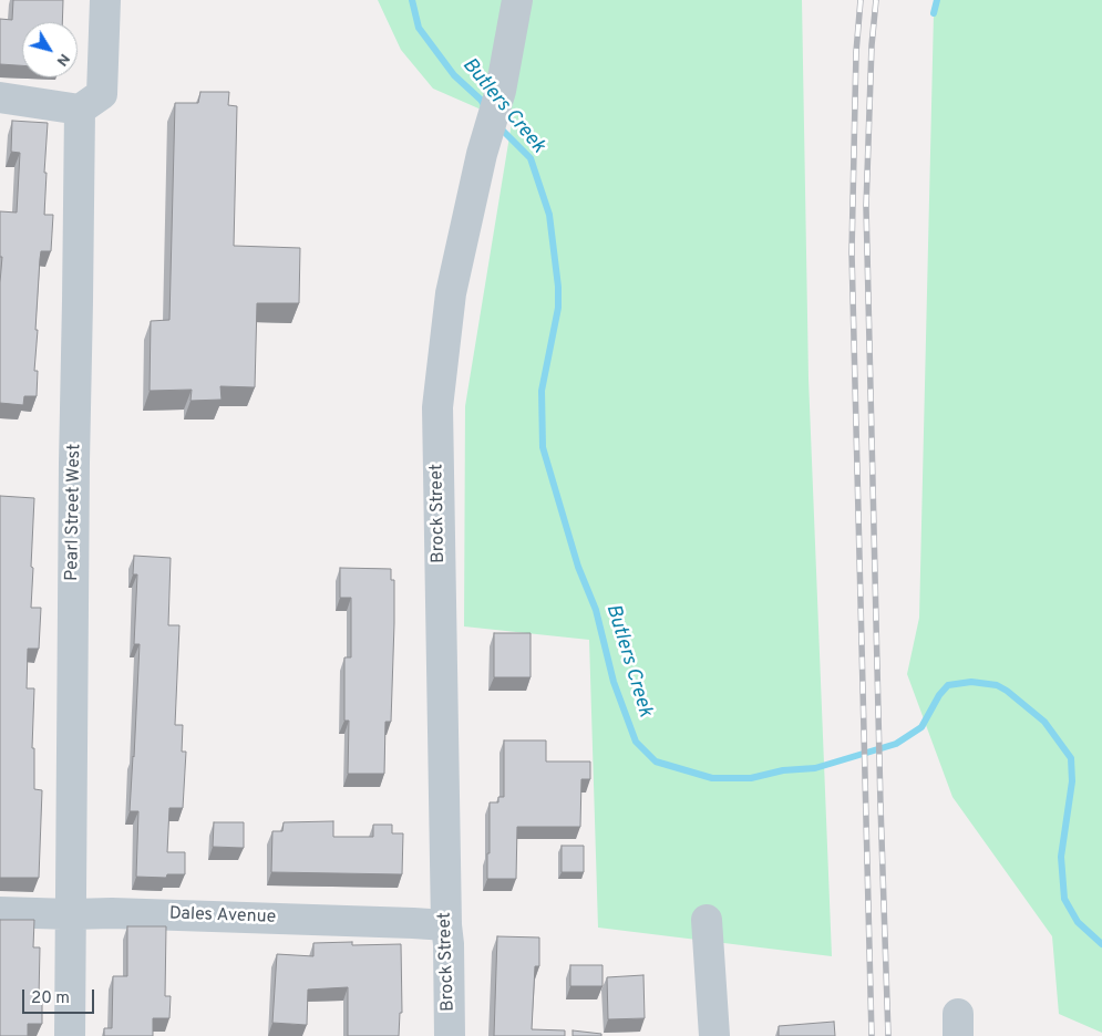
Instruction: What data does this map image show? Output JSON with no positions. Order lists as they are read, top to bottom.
{
  "streets": {
    "street": ["Pearl Street West", "Brock Street", "Dales Avenue"]
  },
  "crossings": [
    ["Pearl Street West", "Dales Avenue"],
    ["Brock Street", "Dales Avenue"]
  ],
  "water": ["Butlers Creek"],
  "scale_bar": "20 m",
  "north": "bottom right"
}
